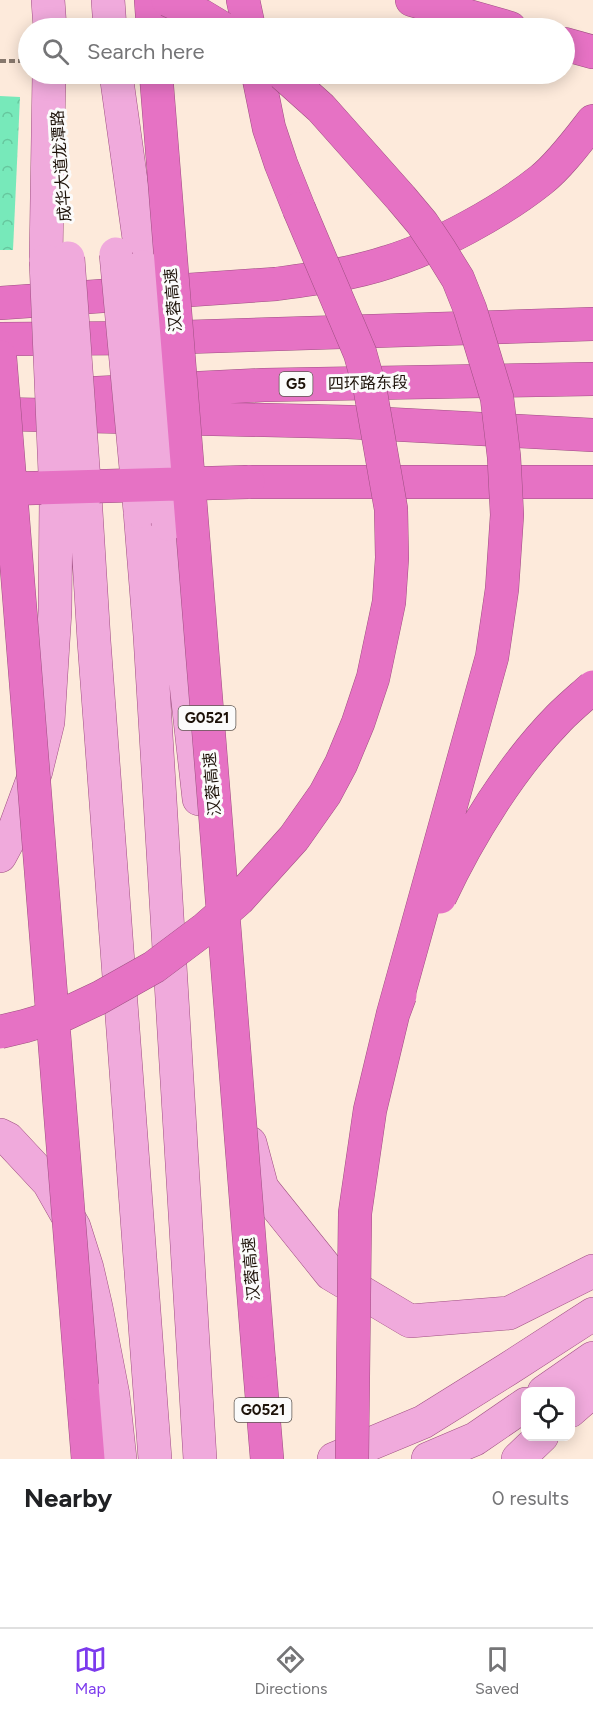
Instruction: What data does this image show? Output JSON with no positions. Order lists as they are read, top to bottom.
{
  "streets": {
    "highway": [
      "汉蓉高速",
      "四环路东段",
      "G5",
      "G0521"
    ],
    "main road": ["成华大道龙潭路"]
  },
  "page": {
    "search": "Search here",
    "heading": ["Nearby", "0 results"],
    "nav": ["Map", "Directions", "Saved"]
  }
}
